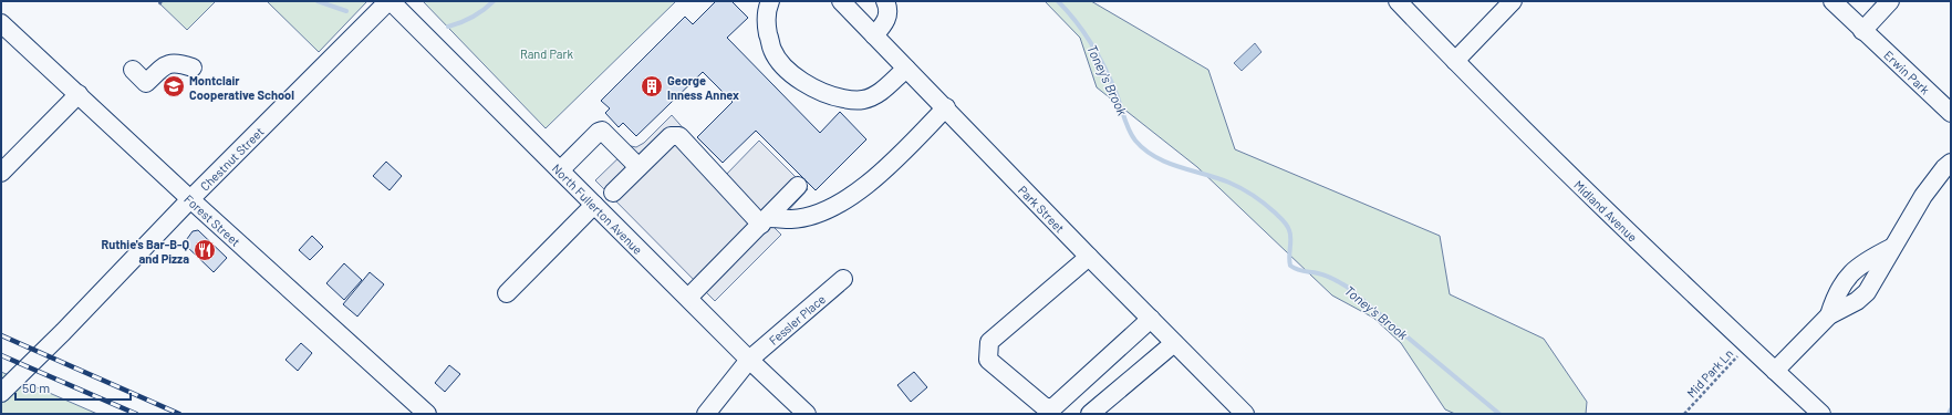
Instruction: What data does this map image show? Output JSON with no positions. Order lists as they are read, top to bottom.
{
  "streets": {
    "street": [
      "Erwin Park",
      "Chestnut Street",
      "North Fullerton Avenue",
      "Park Street",
      "Midland Avenue",
      "Forest Street",
      "Fessler Place"
    ],
    "path": ["Mid Park Ln"]
  },
  "crossings": [
    ["Chestnut Street", "North Fullerton Avenue"],
    ["Chestnut Street", "Forest Street"],
    ["North Fullerton Avenue", "Fessler Place"],
    ["Midland Avenue", "Mid Park Ln"]
  ],
  "water": ["Toney's Brook"],
  "parks": ["Rand Park"],
  "places": {
    "school or university": ["Montclair Cooperative School"],
    "building": ["George Inness Annex"],
    "restaurant": ["Ruthie's Bar-B-Q and Pizza"]
  },
  "scale_bar": "50 m"
}
